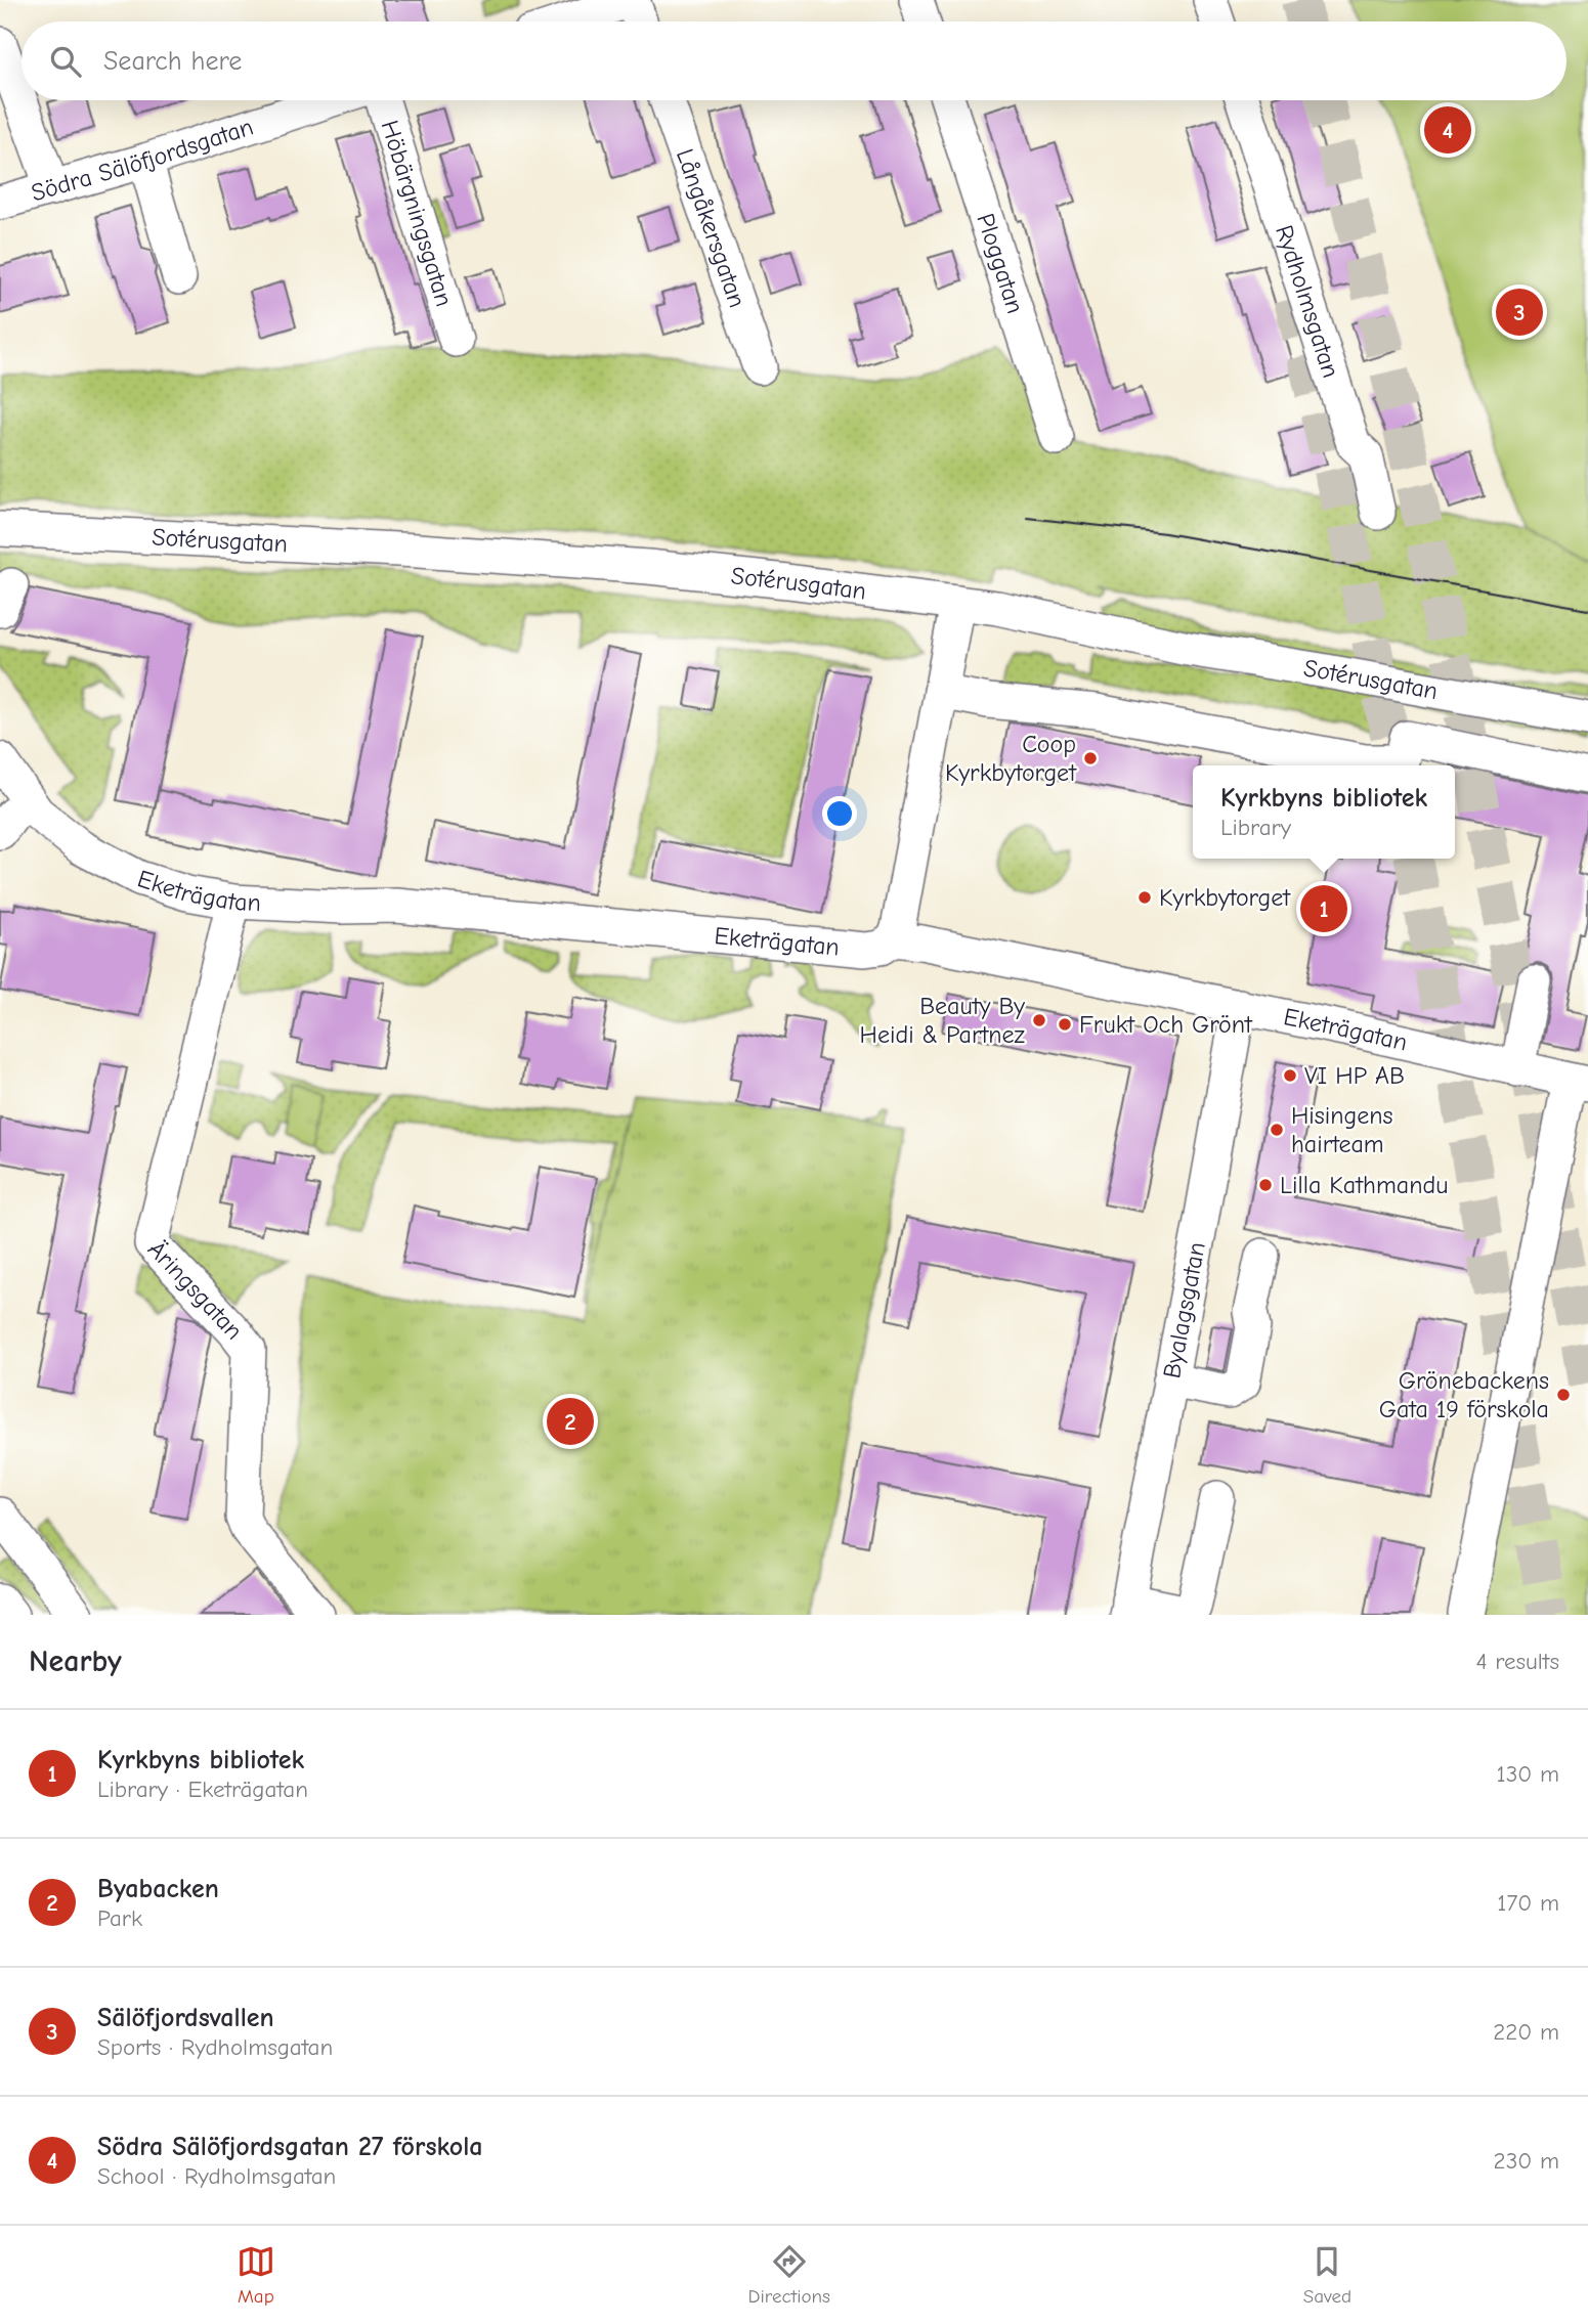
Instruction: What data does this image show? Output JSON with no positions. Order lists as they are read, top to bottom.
{
  "streets": {
    "street": [
      "Södra Sälöfjordsgatan",
      "Höbärgningsgatan",
      "Långåkersgatan",
      "Ploggatan",
      "Rydholmsgatan",
      "Sotérusgatan",
      "Eketrägatan",
      "Äringsgatan",
      "Byalagsgatan"
    ]
  },
  "crossings": [
    ["Eketrägatan", "Äringsgatan"],
    ["Eketrägatan", "Byalagsgatan"]
  ],
  "places": [
    "Coop Kyrkbytorget",
    "Kyrkbytorget",
    "Beauty By Heidi & Partnez",
    "Frukt Och Grönt",
    "VI HP AB",
    "Hisingens hairteam",
    "Lilla Kathmandu",
    "Grönebackens Gata 19 förskola"
  ],
  "page": {
    "search": "Search here",
    "pins": [
      "4",
      "3",
      "1",
      "2"
    ],
    "popup": ["Kyrkbyns bibliotek", "Library"],
    "heading": ["Nearby", "4 results"],
    "list": [
      {
        "mark": "1",
        "name": "Kyrkbyns bibliotek",
        "note": "Library · Eketrägatan",
        "value": "130 m"
      },
      {
        "mark": "2",
        "name": "Byabacken",
        "note": "Park",
        "value": "170 m"
      },
      {
        "mark": "3",
        "name": "Sälöfjordsvallen",
        "note": "Sports · Rydholmsgatan",
        "value": "220 m"
      },
      {
        "mark": "4",
        "name": "Södra Sälöfjordsgatan 27 förskola",
        "note": "School · Rydholmsgatan",
        "value": "230 m"
      }
    ],
    "nav": ["Map", "Directions", "Saved"]
  }
}
